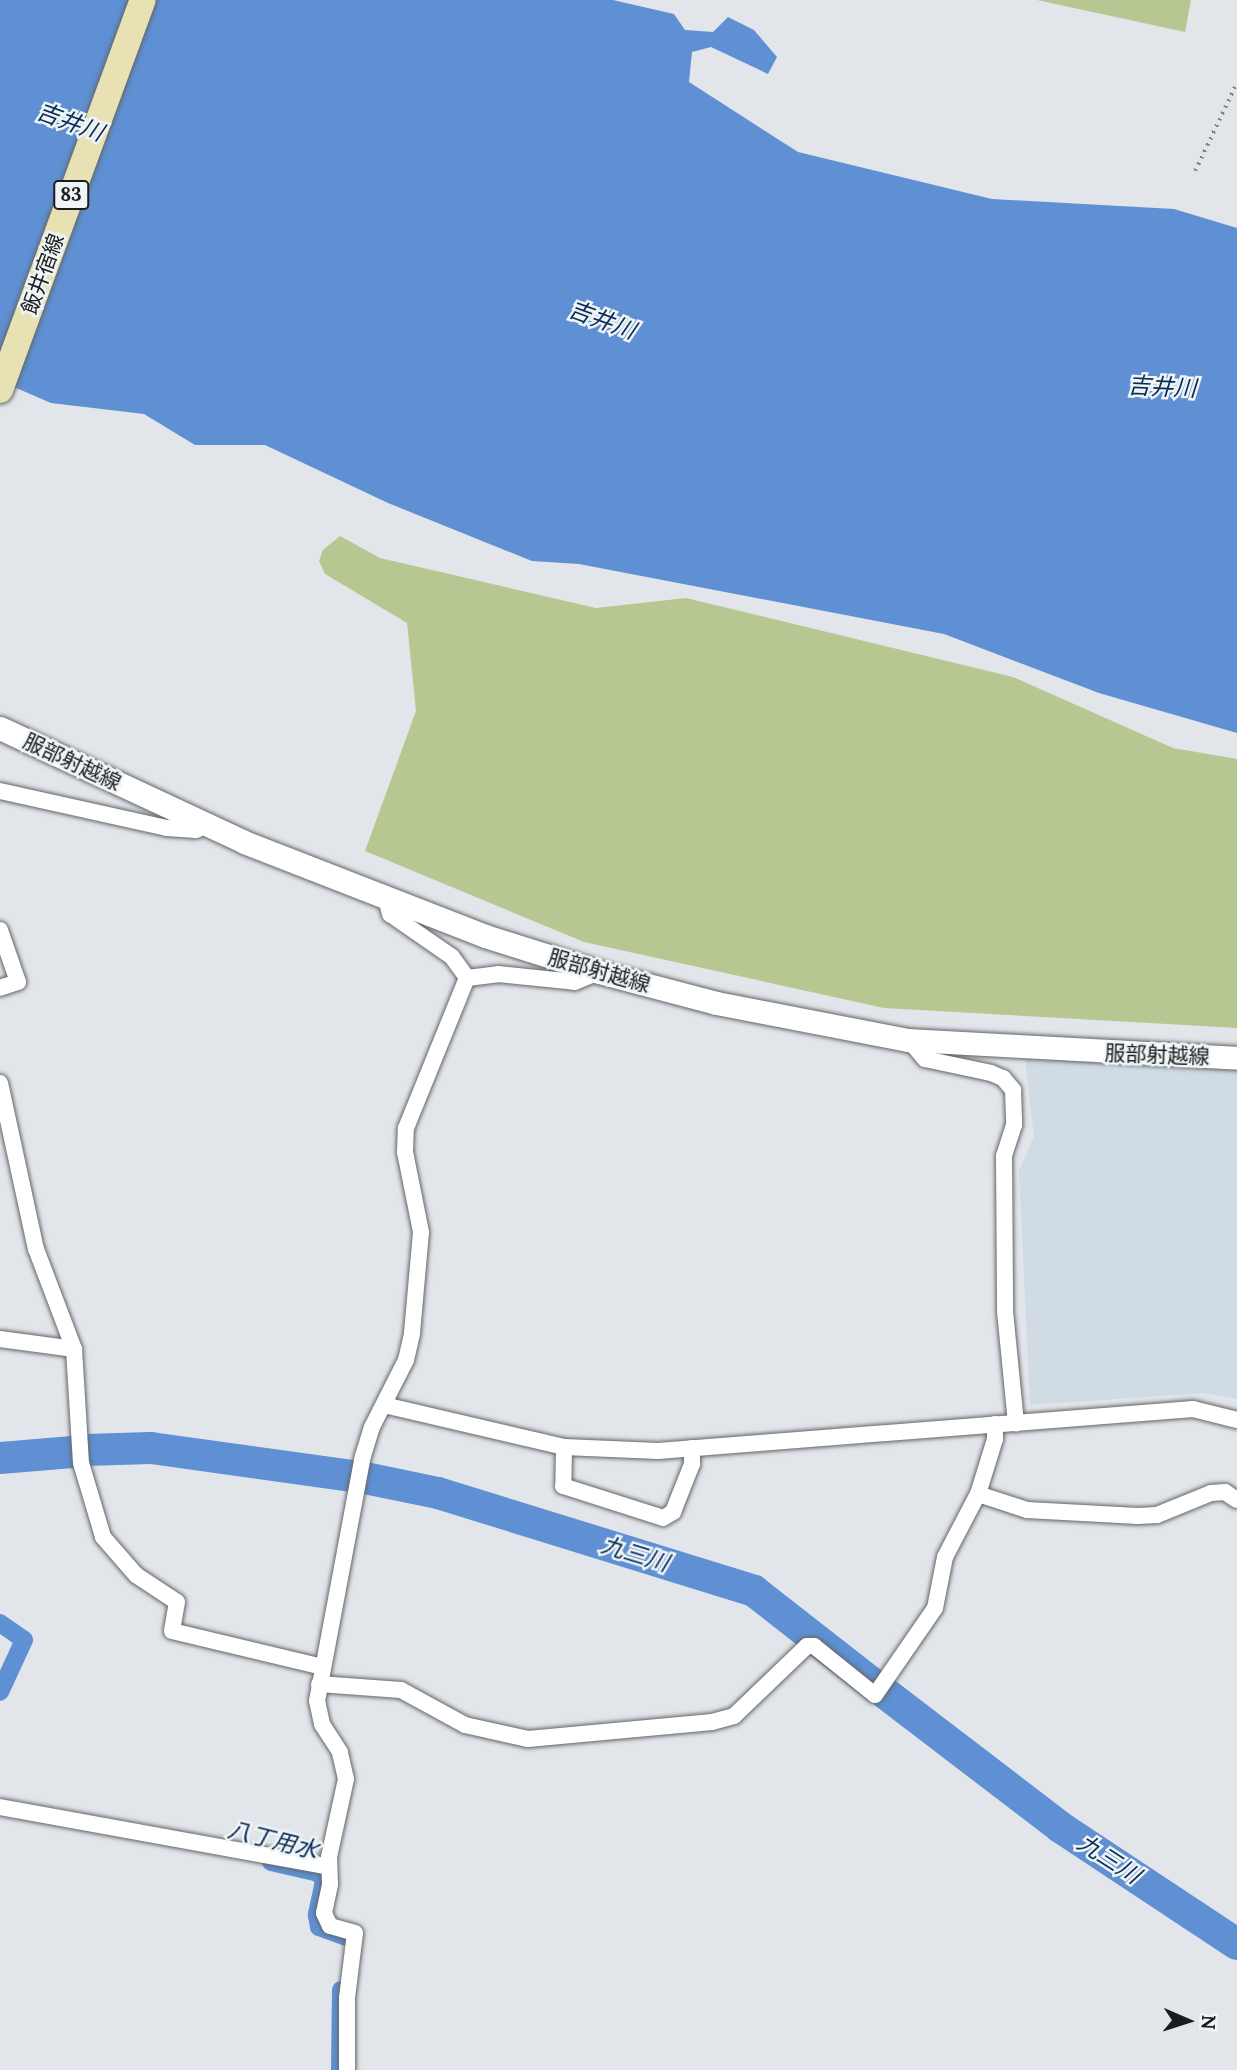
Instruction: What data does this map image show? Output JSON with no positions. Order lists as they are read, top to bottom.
{
  "streets": {
    "main road": ["83", "飯井宿線", "服部射越線"]
  },
  "water": ["吉井川", "九三川", "八丁用水"],
  "north": "right"
}
